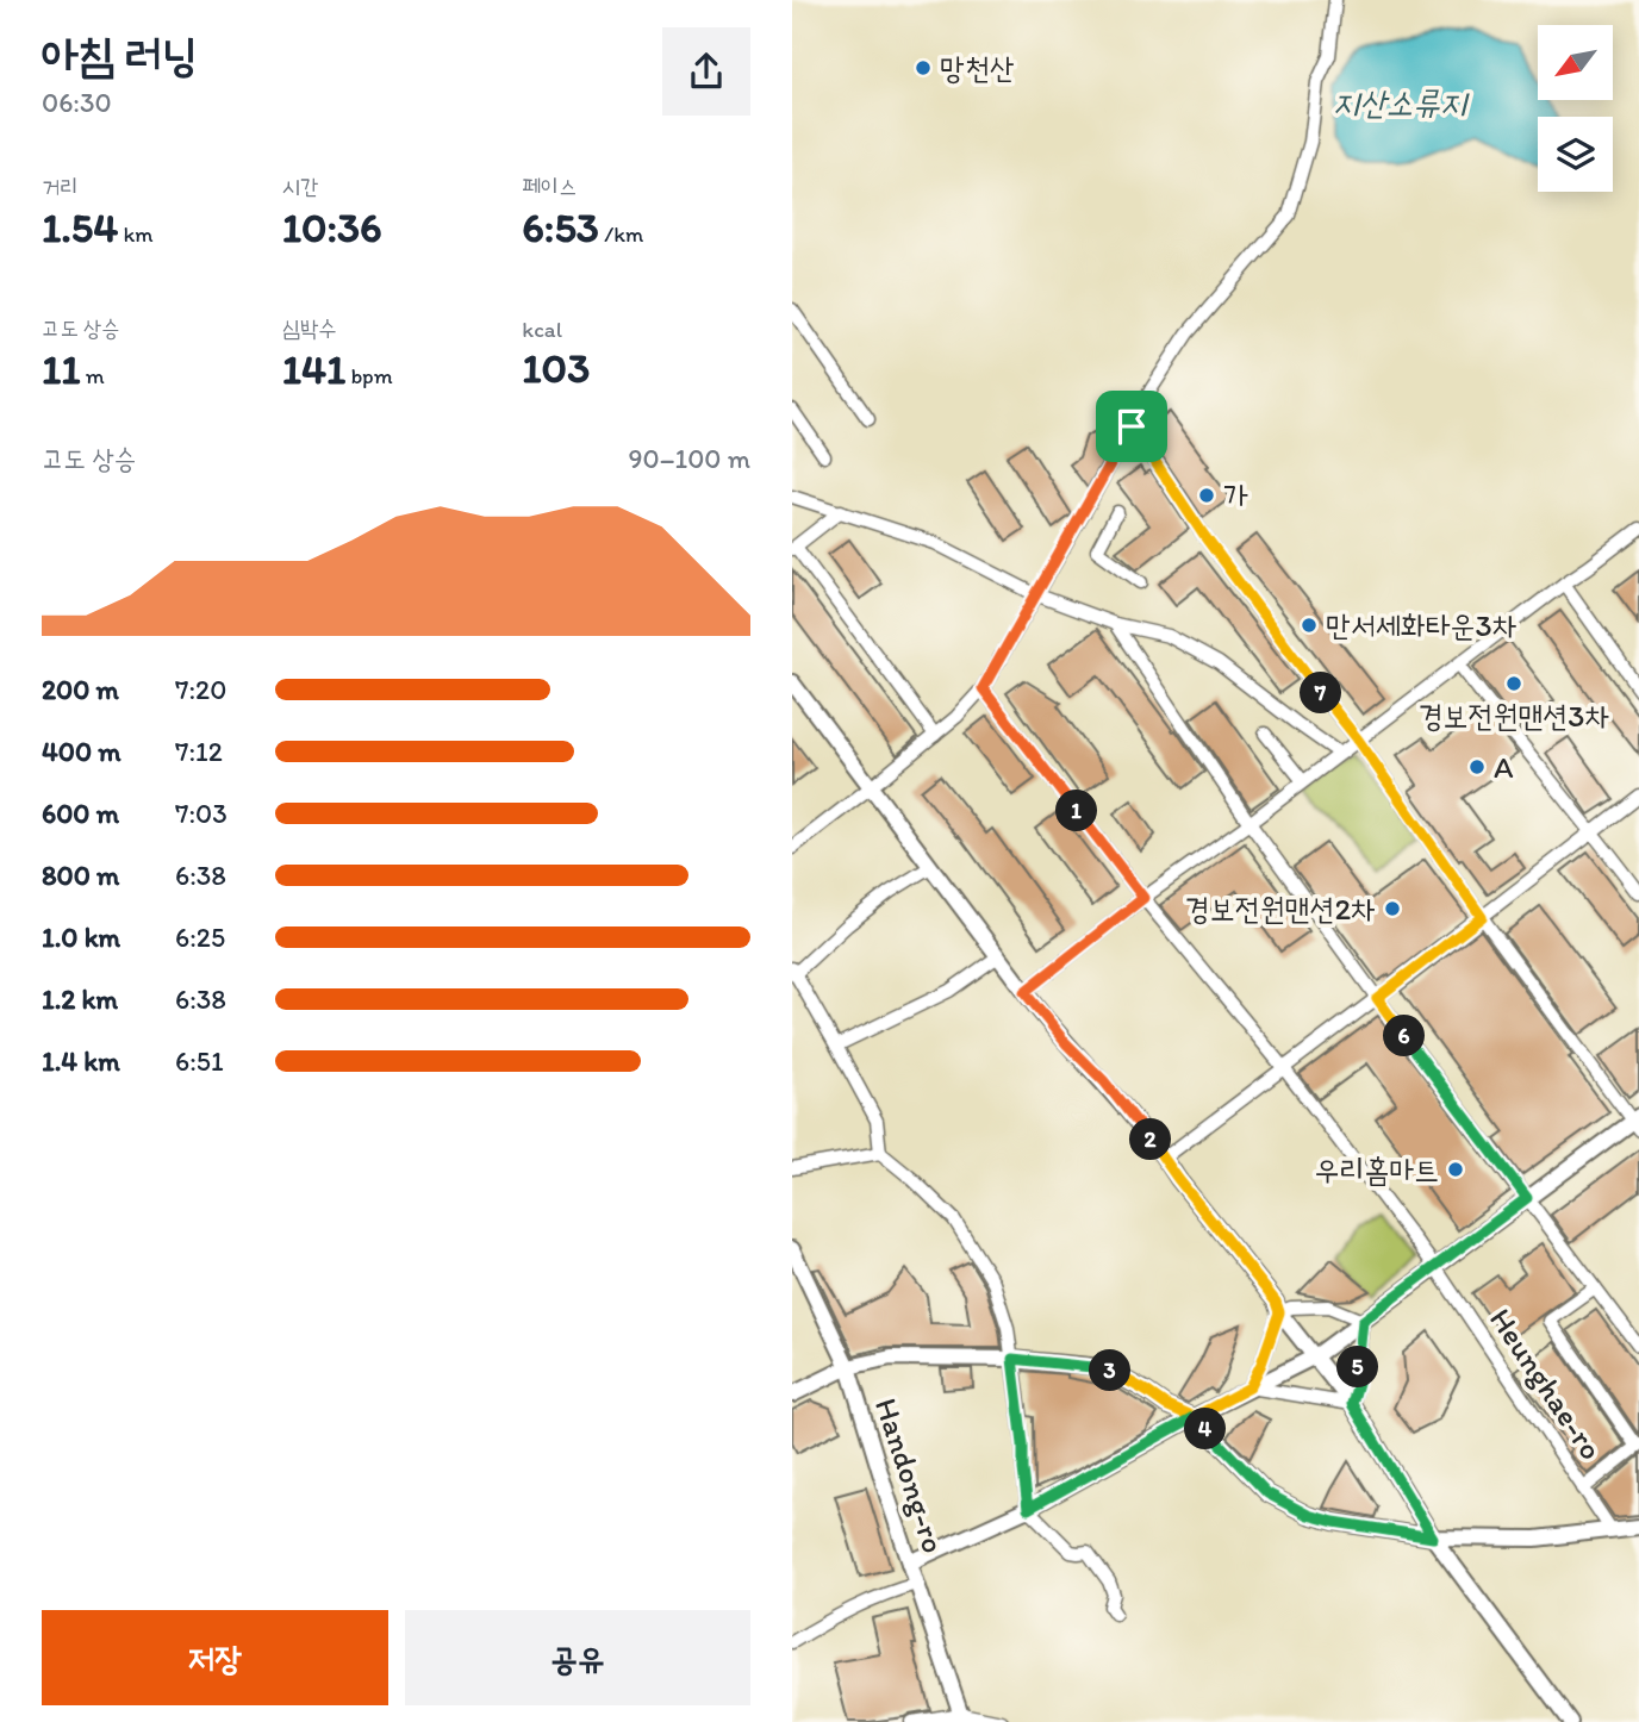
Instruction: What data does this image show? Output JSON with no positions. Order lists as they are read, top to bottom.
{
  "streets": {
    "street": ["Heunghae-ro", "Handong-ro"]
  },
  "water": ["지산소류지"],
  "places": [
    "망천산",
    "가",
    "만서세화타운3차",
    "경보전원맨션3차",
    "A",
    "경보전원맨션2차",
    "우리홈마트"
  ],
  "north": "bottom left",
  "page": {
    "heading": ["아침 러닝", "06:30"],
    "stats": [
      ["거리", "1.54 km"],
      ["시간", "10:36"],
      ["페이스", "6:53 /km"],
      ["고도 상승", "11 m"],
      ["심박수", "141 bpm"],
      ["kcal", "103"]
    ],
    "chart": ["고도 상승", "90–100 m"],
    "list": [
      {
        "name": "200 m",
        "note": "7:20"
      },
      {
        "name": "400 m",
        "note": "7:12"
      },
      {
        "name": "600 m",
        "note": "7:03"
      },
      {
        "name": "800 m",
        "note": "6:38"
      },
      {
        "name": "1.0 km",
        "note": "6:25"
      },
      {
        "name": "1.2 km",
        "note": "6:38"
      },
      {
        "name": "1.4 km",
        "note": "6:51"
      }
    ],
    "pins": [
      "7",
      "1",
      "6",
      "2",
      "5",
      "3",
      "4"
    ],
    "buttons": ["저장", "공유"]
  }
}
